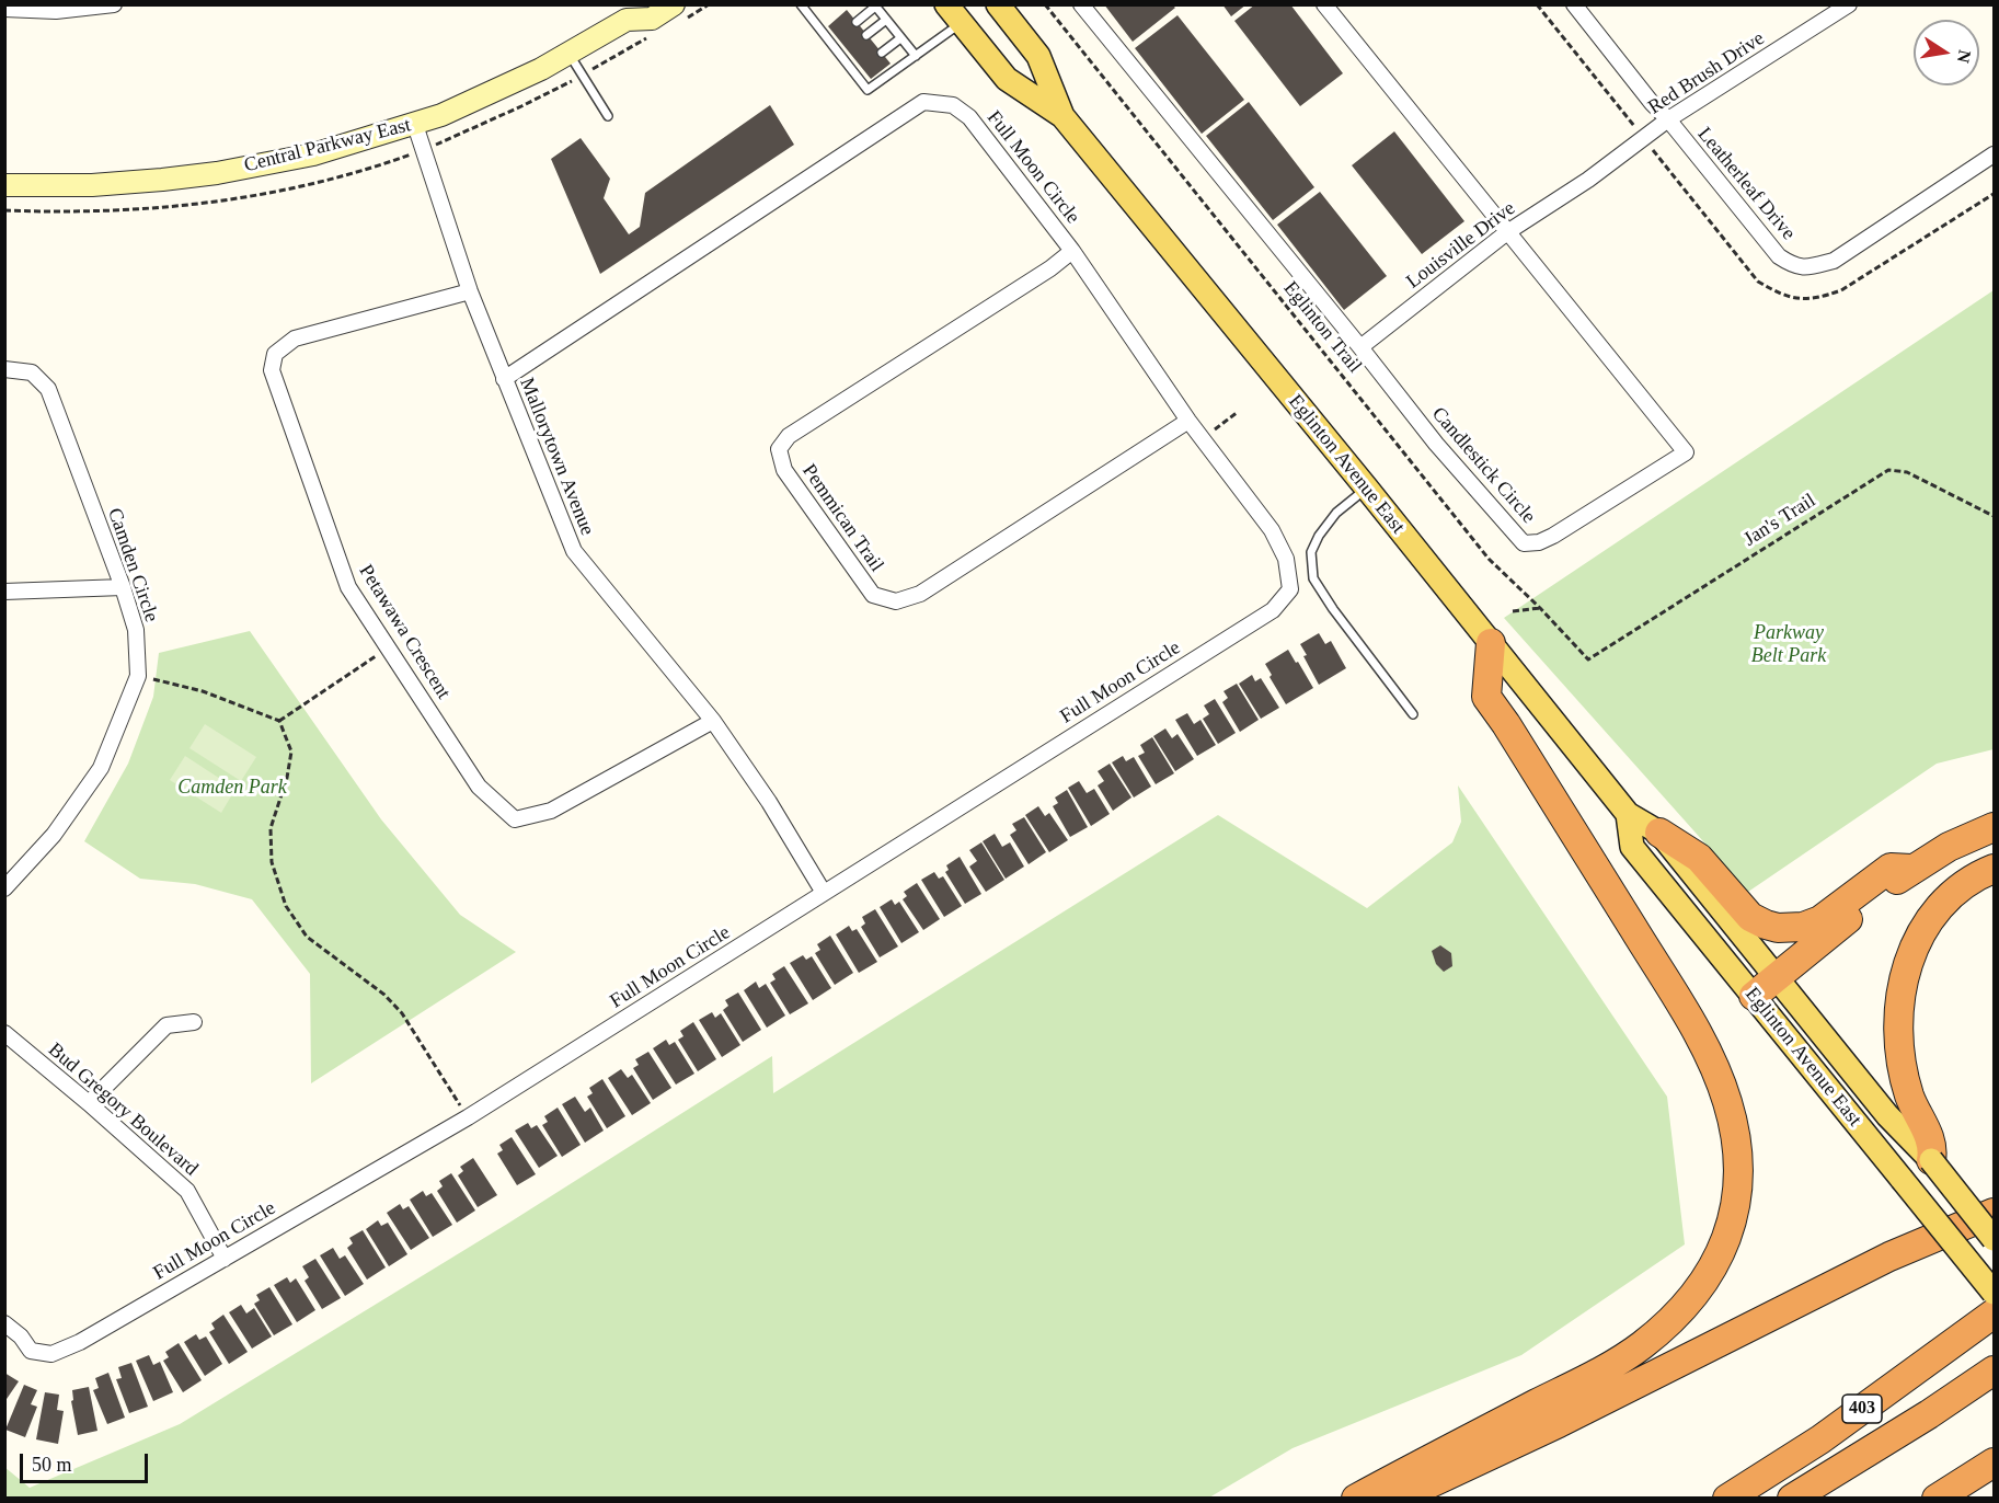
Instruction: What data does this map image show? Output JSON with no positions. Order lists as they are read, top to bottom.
{
  "streets": {
    "highway": ["403"],
    "main road": ["Eglinton Avenue East"],
    "street": [
      "Red Brush Drive",
      "Central Parkway East",
      "Full Moon Circle",
      "Leatherleaf Drive",
      "Louisville Drive",
      "Mallorytown Avenue",
      "Candlestick Circle",
      "Pemmican Trail",
      "Camden Circle",
      "Petawawa Crescent",
      "Bud Gregory Boulevard"
    ],
    "path": ["Eglinton Trail", "Jan's Trail"]
  },
  "crossings": [
    ["Red Brush Drive", "Leatherleaf Drive"],
    ["Red Brush Drive", "Louisville Drive"],
    ["Central Parkway East", "Mallorytown Avenue"],
    ["Full Moon Circle", "Mallorytown Avenue"],
    ["Full Moon Circle", "Pemmican Trail"],
    ["Full Moon Circle", "Bud Gregory Boulevard"],
    ["Louisville Drive", "Candlestick Circle"],
    ["Eglinton Trail", "Jan's Trail"],
    ["Mallorytown Avenue", "Petawawa Crescent"]
  ],
  "parks": ["Parkway Belt Park", "Camden Park"],
  "scale_bar": "50 m",
  "north": "right"
}
